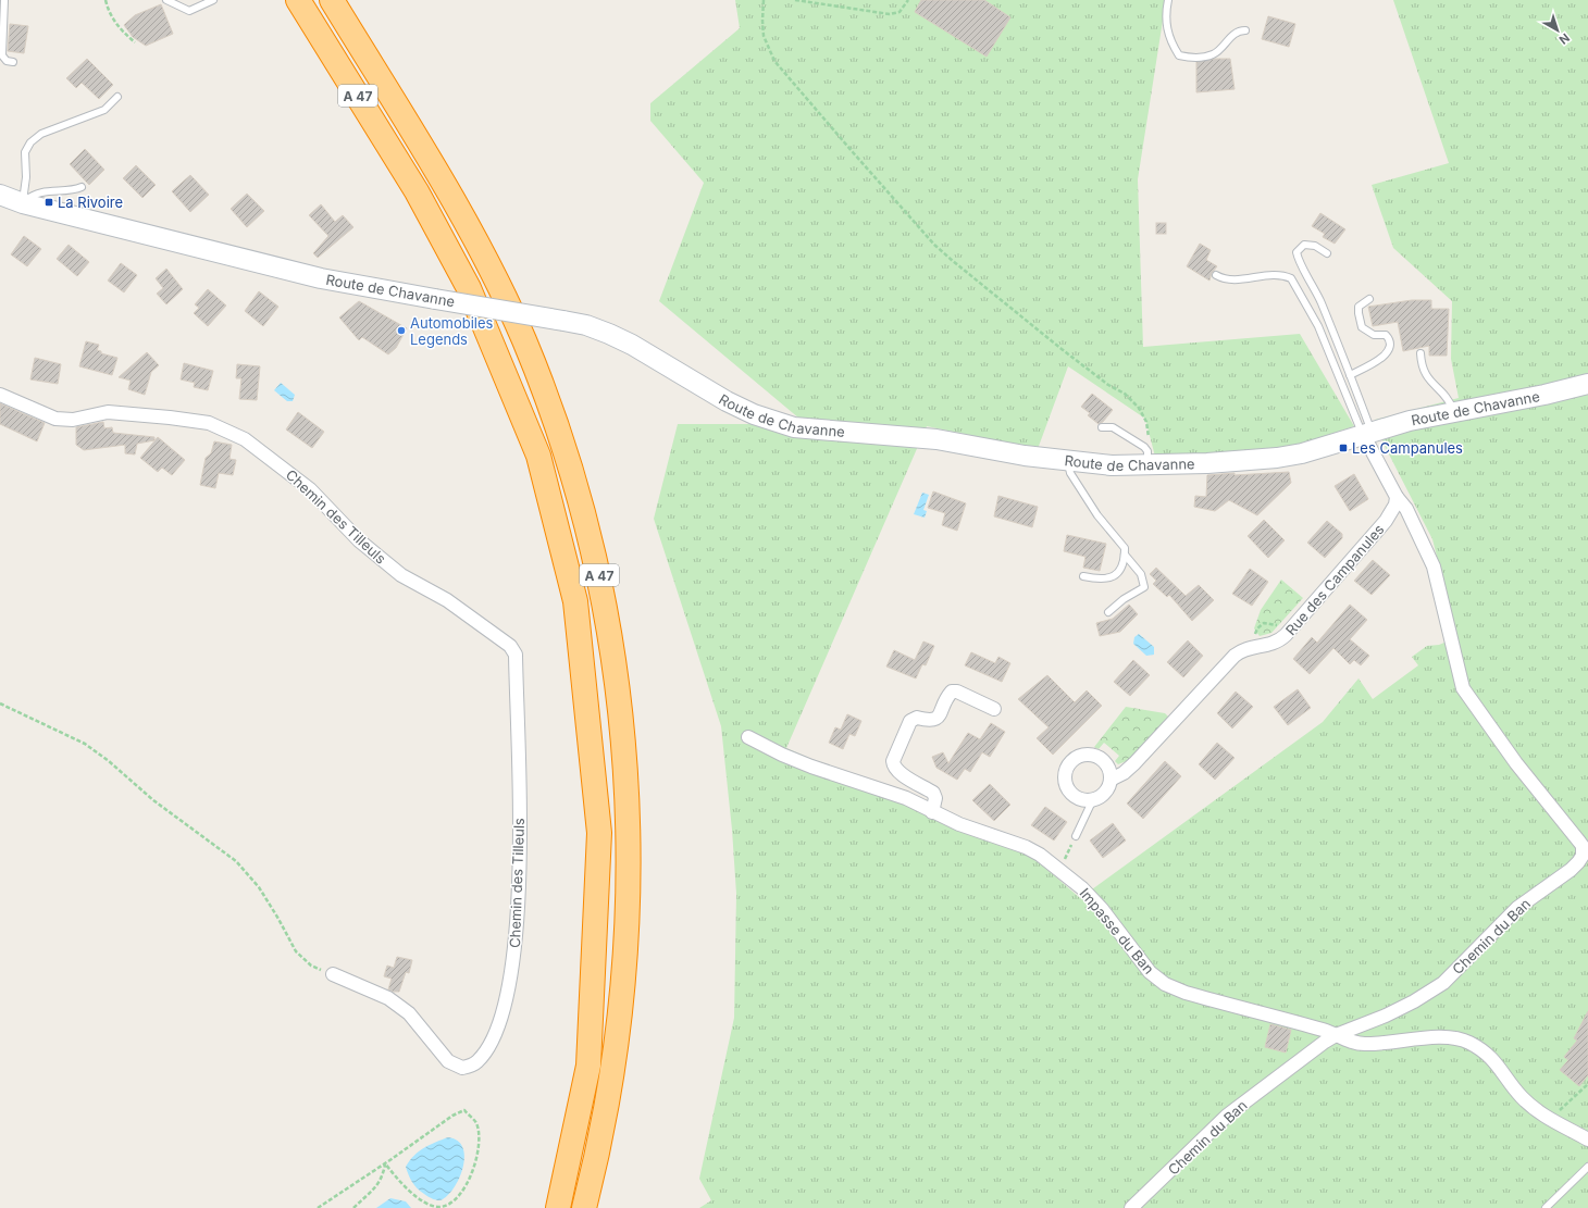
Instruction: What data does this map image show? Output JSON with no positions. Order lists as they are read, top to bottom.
{
  "streets": {
    "highway": ["A 47"],
    "main road": ["Route de Chavanne"],
    "street": [
      "Chemin des Tilleuls",
      "Rue des Campanules",
      "Impasse du Ban",
      "Chemin du Ban"
    ]
  },
  "crossings": [
    ["Rue des Campanules", "Chemin du Ban"],
    ["Impasse du Ban", "Chemin du Ban"]
  ],
  "places": {
    "transit": ["La Rivoire", "Les Campanules"],
    "other": ["Automobiles Legends"]
  },
  "north": "bottom right"
}
